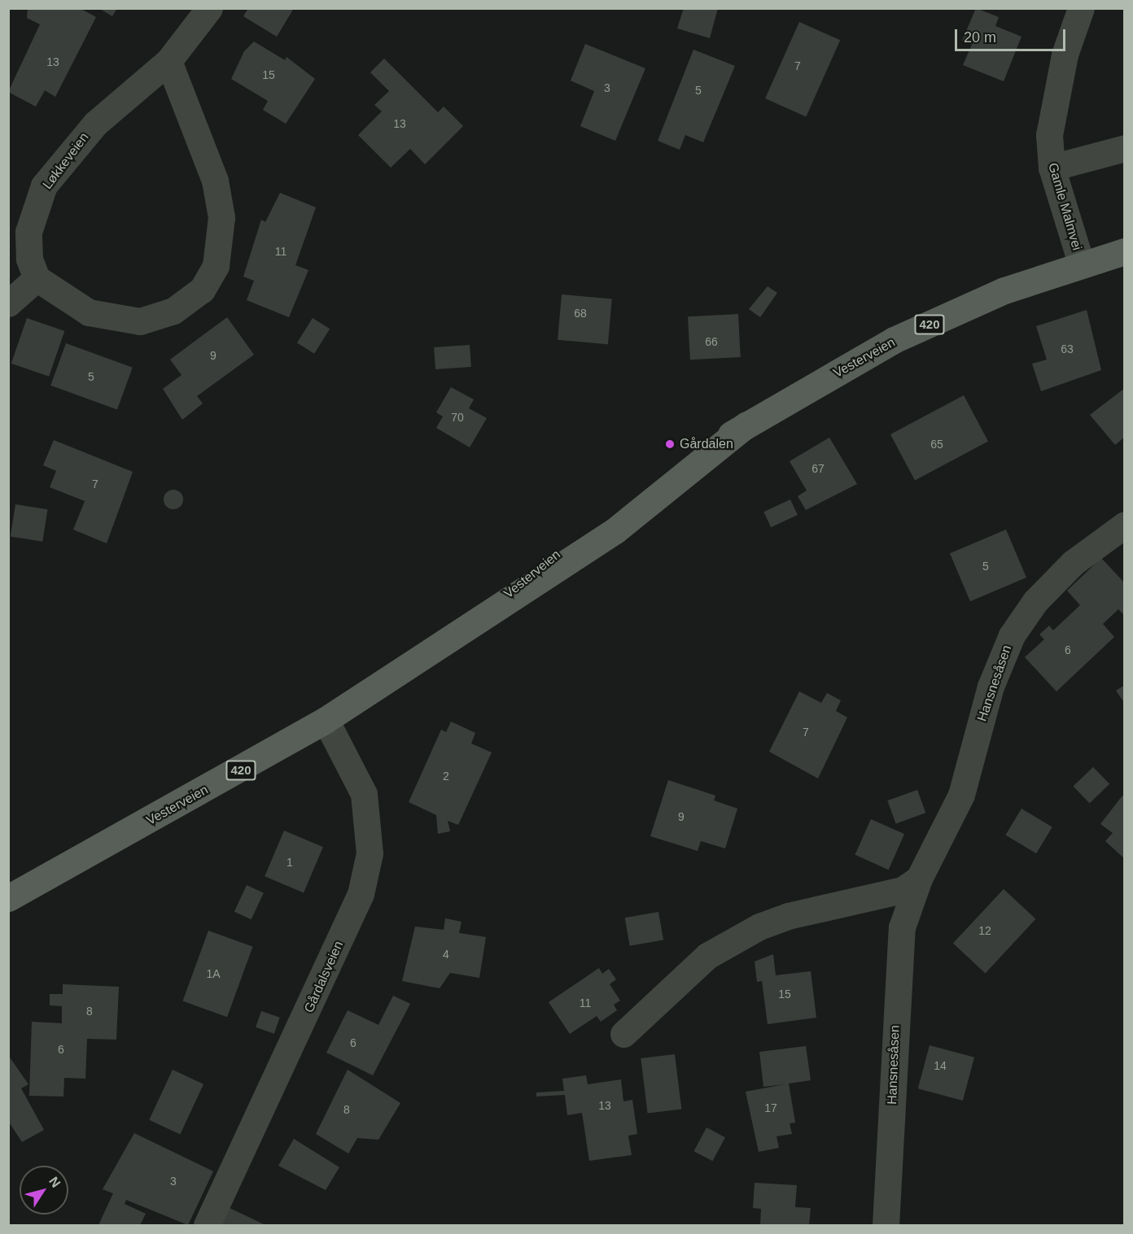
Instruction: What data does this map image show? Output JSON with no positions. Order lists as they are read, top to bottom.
{
  "streets": {
    "main road": ["420", "Vesterveien"],
    "street": [
      "Løkkeveien",
      "Gamle Malmvei",
      "Hansnesåsen",
      "Gårdalsveien"
    ]
  },
  "crossings": [
    ["Gamle Malmvei", "Vesterveien"],
    ["Vesterveien", "Gårdalsveien"]
  ],
  "places": ["Gårdalen"],
  "house_numbers": [
    "13",
    "7",
    "15",
    "3",
    "5",
    "13",
    "11",
    "68",
    "66",
    "63",
    "9",
    "5",
    "70",
    "65",
    "67",
    "7",
    "5",
    "6",
    "7",
    "2",
    "9",
    "1",
    "12",
    "4",
    "1A",
    "15",
    "11",
    "8",
    "6",
    "6",
    "14",
    "13",
    "17",
    "8",
    "3"
  ],
  "scale_bar": "20 m",
  "north": "top right"
}
